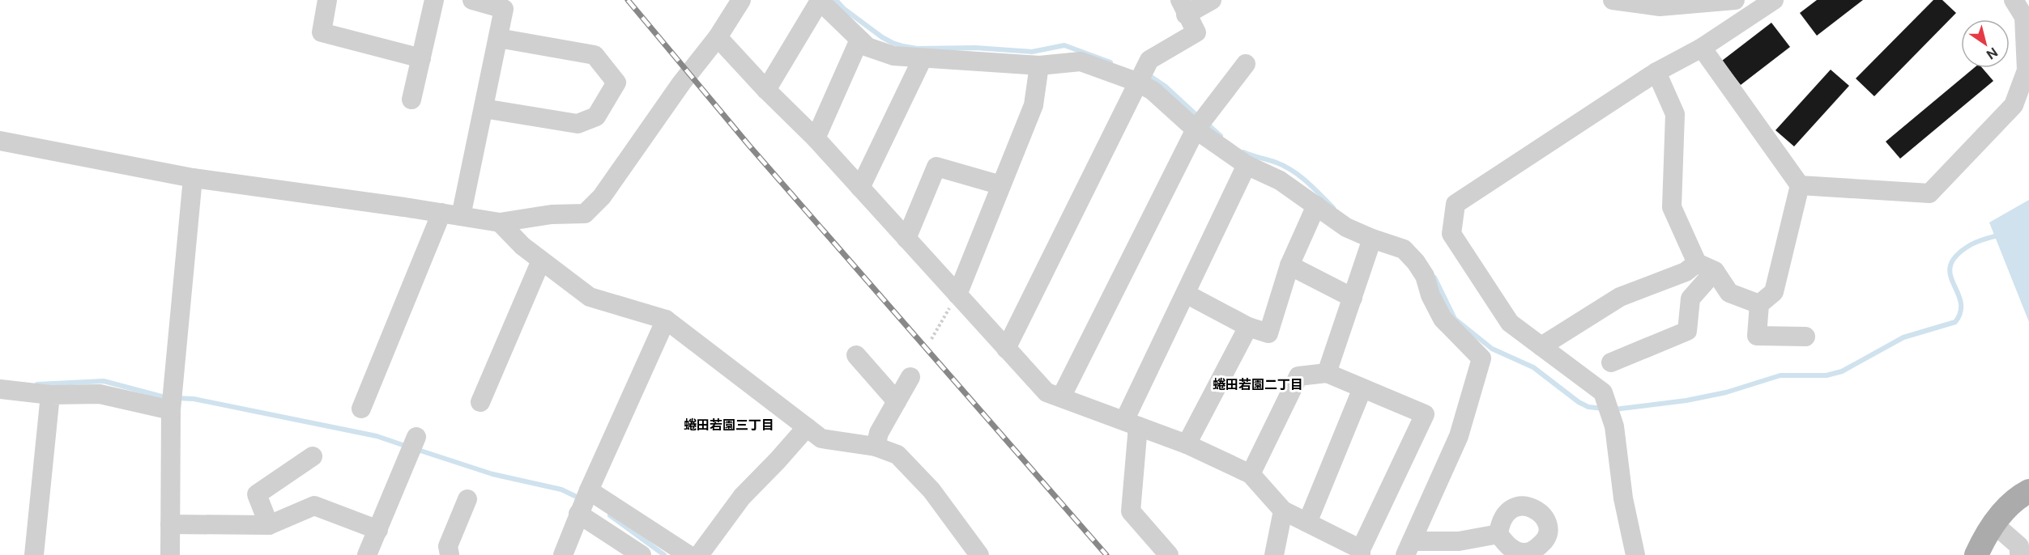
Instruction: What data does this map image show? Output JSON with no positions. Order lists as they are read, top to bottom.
{
  "districts": ["蜷田若園二丁目", "蜷田若園三丁目"],
  "north": "bottom right"
}
